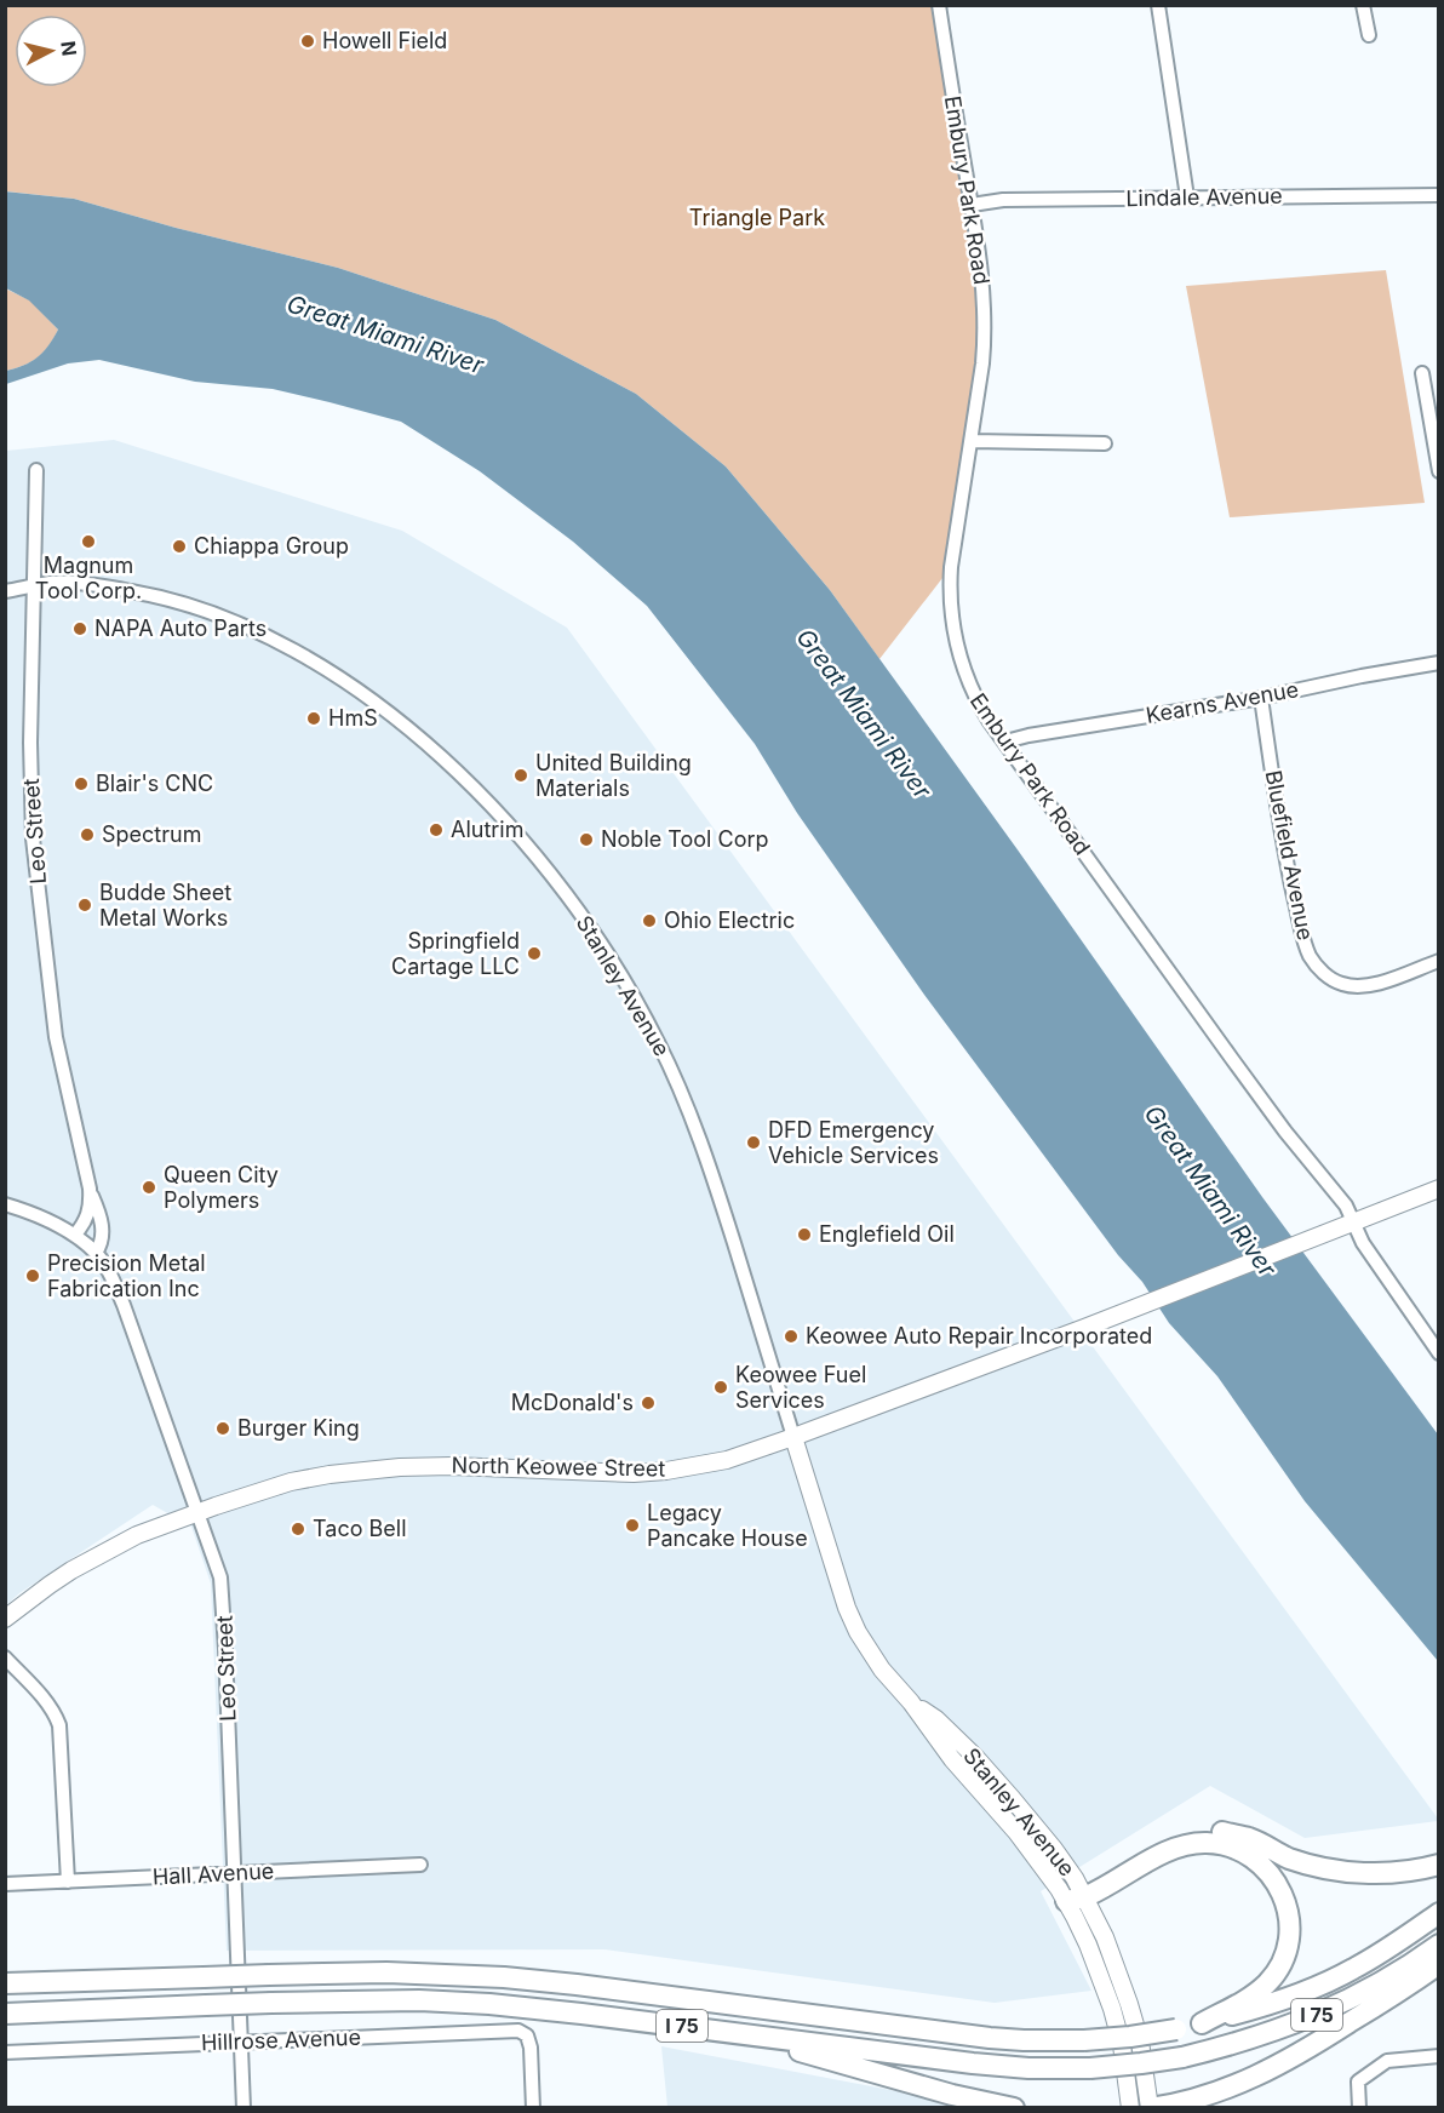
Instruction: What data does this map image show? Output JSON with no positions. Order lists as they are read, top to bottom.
{
  "streets": {
    "highway": ["I 75"],
    "main road": ["Stanley Avenue", "North Keowee Street"],
    "street": [
      "Embury Park Road",
      "Lindale Avenue",
      "Kearns Avenue",
      "Leo Street",
      "Bluefield Avenue",
      "Hall Avenue",
      "Hillrose Avenue"
    ]
  },
  "crossings": [
    ["Embury Park Road", "Lindale Avenue"],
    ["Embury Park Road", "Kearns Avenue"],
    ["Embury Park Road", "North Keowee Street"],
    ["Kearns Avenue", "Bluefield Avenue"],
    ["Leo Street", "Stanley Avenue"],
    ["Leo Street", "North Keowee Street"],
    ["Leo Street", "Hall Avenue"],
    ["Leo Street", "Hillrose Avenue"],
    ["Stanley Avenue", "North Keowee Street"]
  ],
  "water": ["Great Miami River"],
  "parks": ["Triangle Park"],
  "places": [
    "Howell Field",
    "Magnum Tool Corp.",
    "Chiappa Group",
    "NAPA Auto Parts",
    "HmS",
    "United Building Materials",
    "Blair's CNC",
    "Alutrim",
    "Spectrum",
    "Noble Tool Corp",
    "Budde Sheet Metal Works",
    "Ohio Electric",
    "Springfield Cartage LLC",
    "DFD Emergency Vehicle Services",
    "Queen City Polymers",
    "Englefield Oil",
    "Precision Metal Fabrication Inc",
    "Keowee Auto Repair Incorporated",
    "Keowee Fuel Services",
    "McDonald's",
    "Burger King",
    "Legacy Pancake House",
    "Taco Bell"
  ],
  "north": "right"
}
